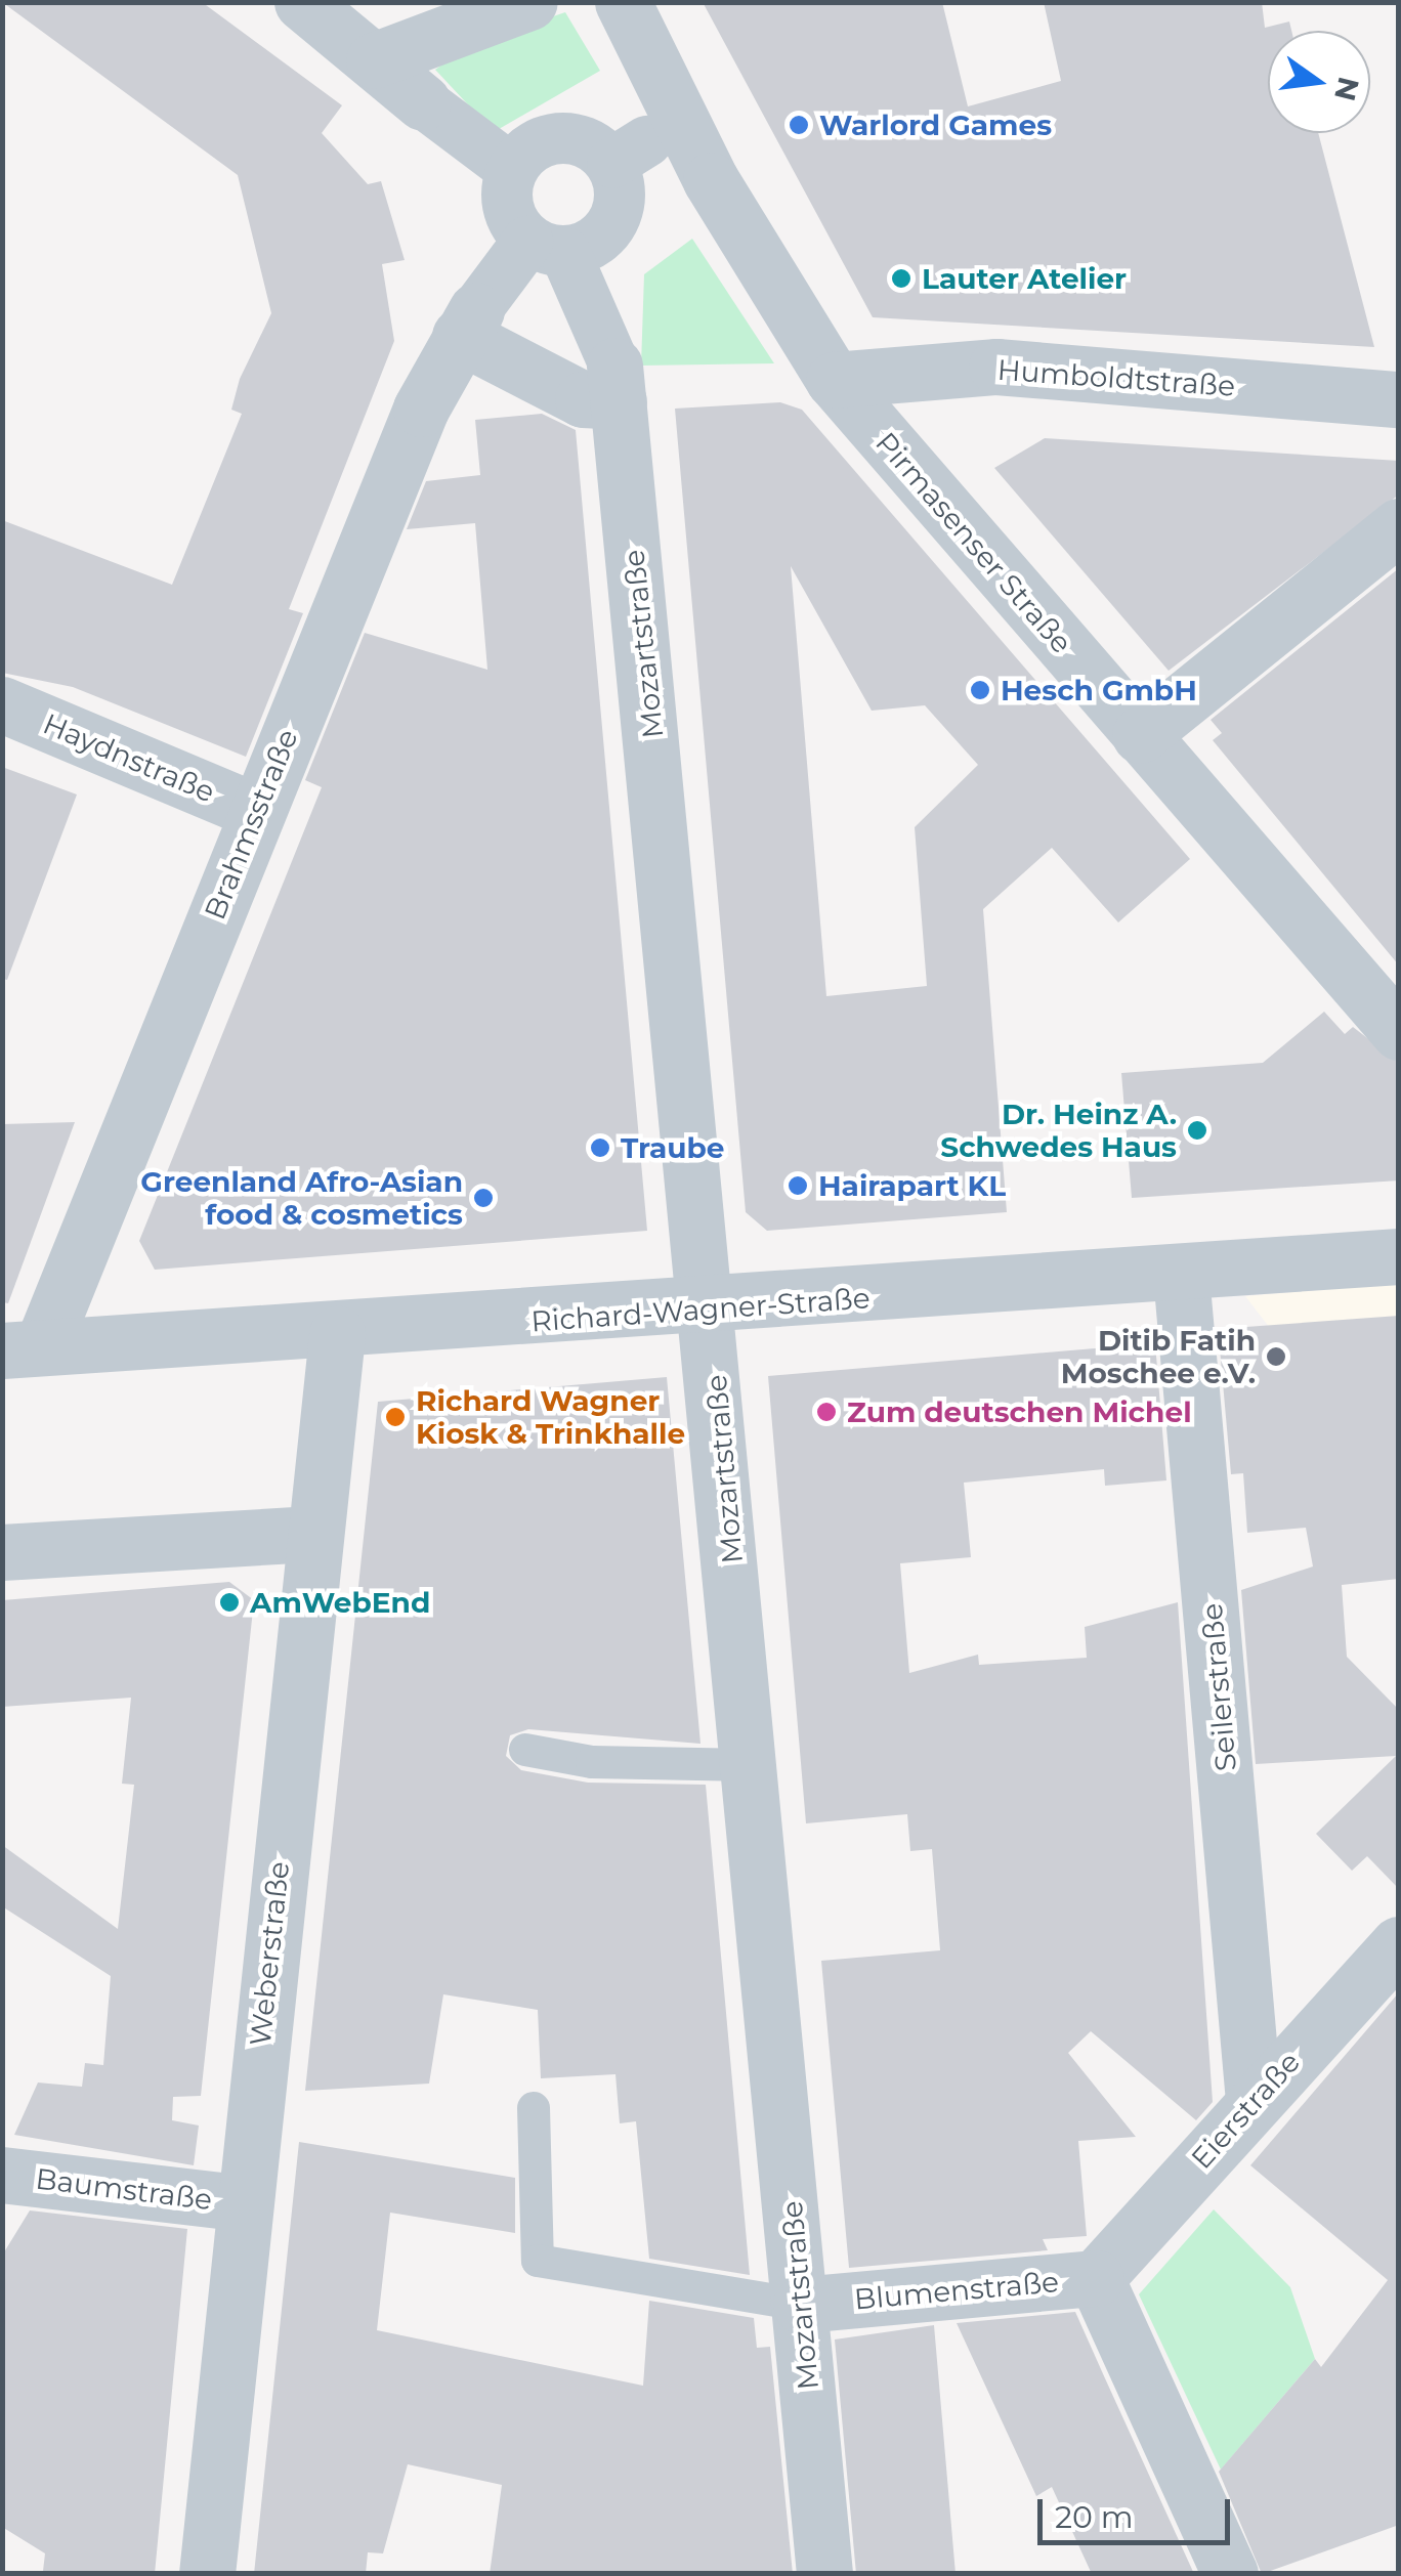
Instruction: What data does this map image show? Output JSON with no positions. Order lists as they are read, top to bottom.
{
  "streets": {
    "street": [
      "Humboldtstraße",
      "Pirmasenser Straße",
      "Mozartstraße",
      "Haydnstraße",
      "Brahmsstraße",
      "Richard-Wagner-Straße",
      "Seilerstraße",
      "Weberstraße",
      "Eierstraße",
      "Baumstraße",
      "Blumenstraße"
    ]
  },
  "crossings": [
    ["Humboldtstraße", "Pirmasenser Straße"],
    ["Mozartstraße", "Richard-Wagner-Straße"],
    ["Mozartstraße", "Blumenstraße"],
    ["Haydnstraße", "Brahmsstraße"],
    ["Brahmsstraße", "Richard-Wagner-Straße"],
    ["Richard-Wagner-Straße", "Seilerstraße"],
    ["Richard-Wagner-Straße", "Weberstraße"],
    ["Seilerstraße", "Eierstraße"],
    ["Weberstraße", "Baumstraße"],
    ["Eierstraße", "Blumenstraße"]
  ],
  "places": [
    "Warlord Games",
    "Lauter Atelier",
    "Hesch GmbH",
    "Dr. Heinz A. Schwedes Haus",
    "Traube",
    "Hairapart KL",
    "Greenland Afro-Asian food & cosmetics",
    "Ditib Fatih Moschee e.V.",
    "Zum deutschen Michel",
    "Richard Wagner Kiosk & Trinkhalle",
    "AmWebEnd"
  ],
  "scale_bar": "20 m",
  "north": "right"
}
